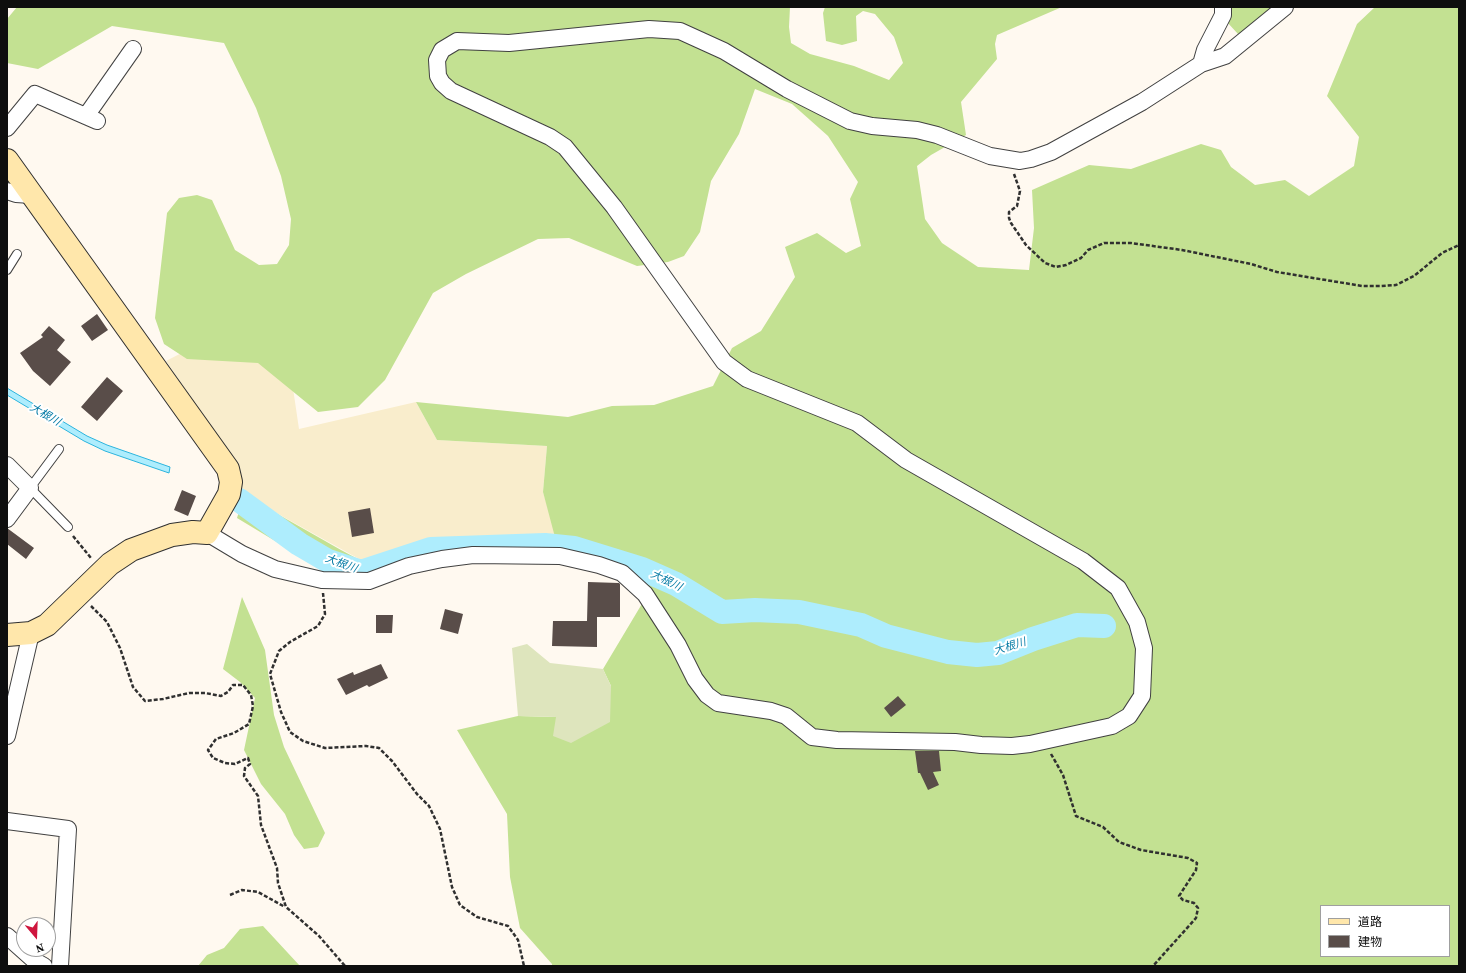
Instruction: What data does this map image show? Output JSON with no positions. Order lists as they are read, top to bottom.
{
  "water": ["大根川"],
  "legend": ["道路", "建物"],
  "north": "bottom"
}
